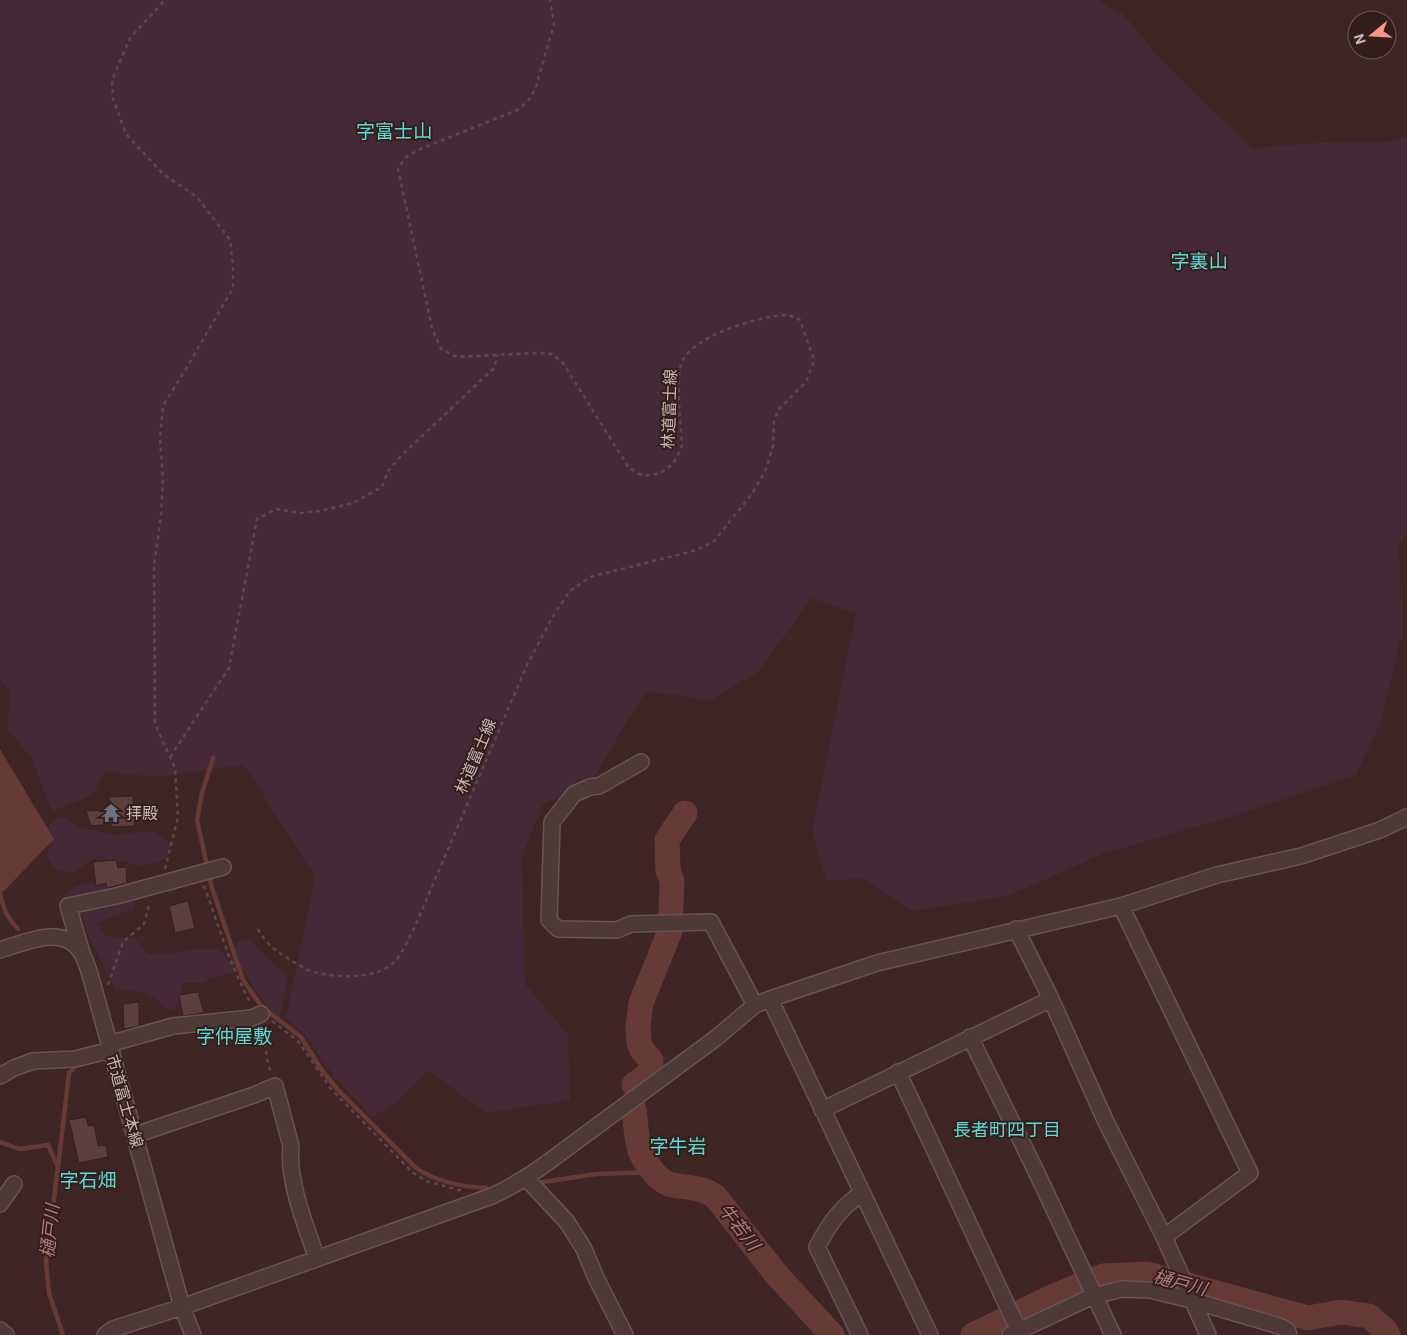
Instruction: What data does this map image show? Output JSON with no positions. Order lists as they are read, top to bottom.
{
  "streets": {
    "street": ["市道富士本線"],
    "path": ["林道富士線"]
  },
  "districts": [
    "字富士山",
    "字裏山",
    "字仲屋敷",
    "長者町四丁目",
    "字牛岩",
    "字石畑"
  ],
  "water": ["牛若川", "樋戸川"],
  "places": {
    "temple": ["拝殿"]
  },
  "north": "left"
}
